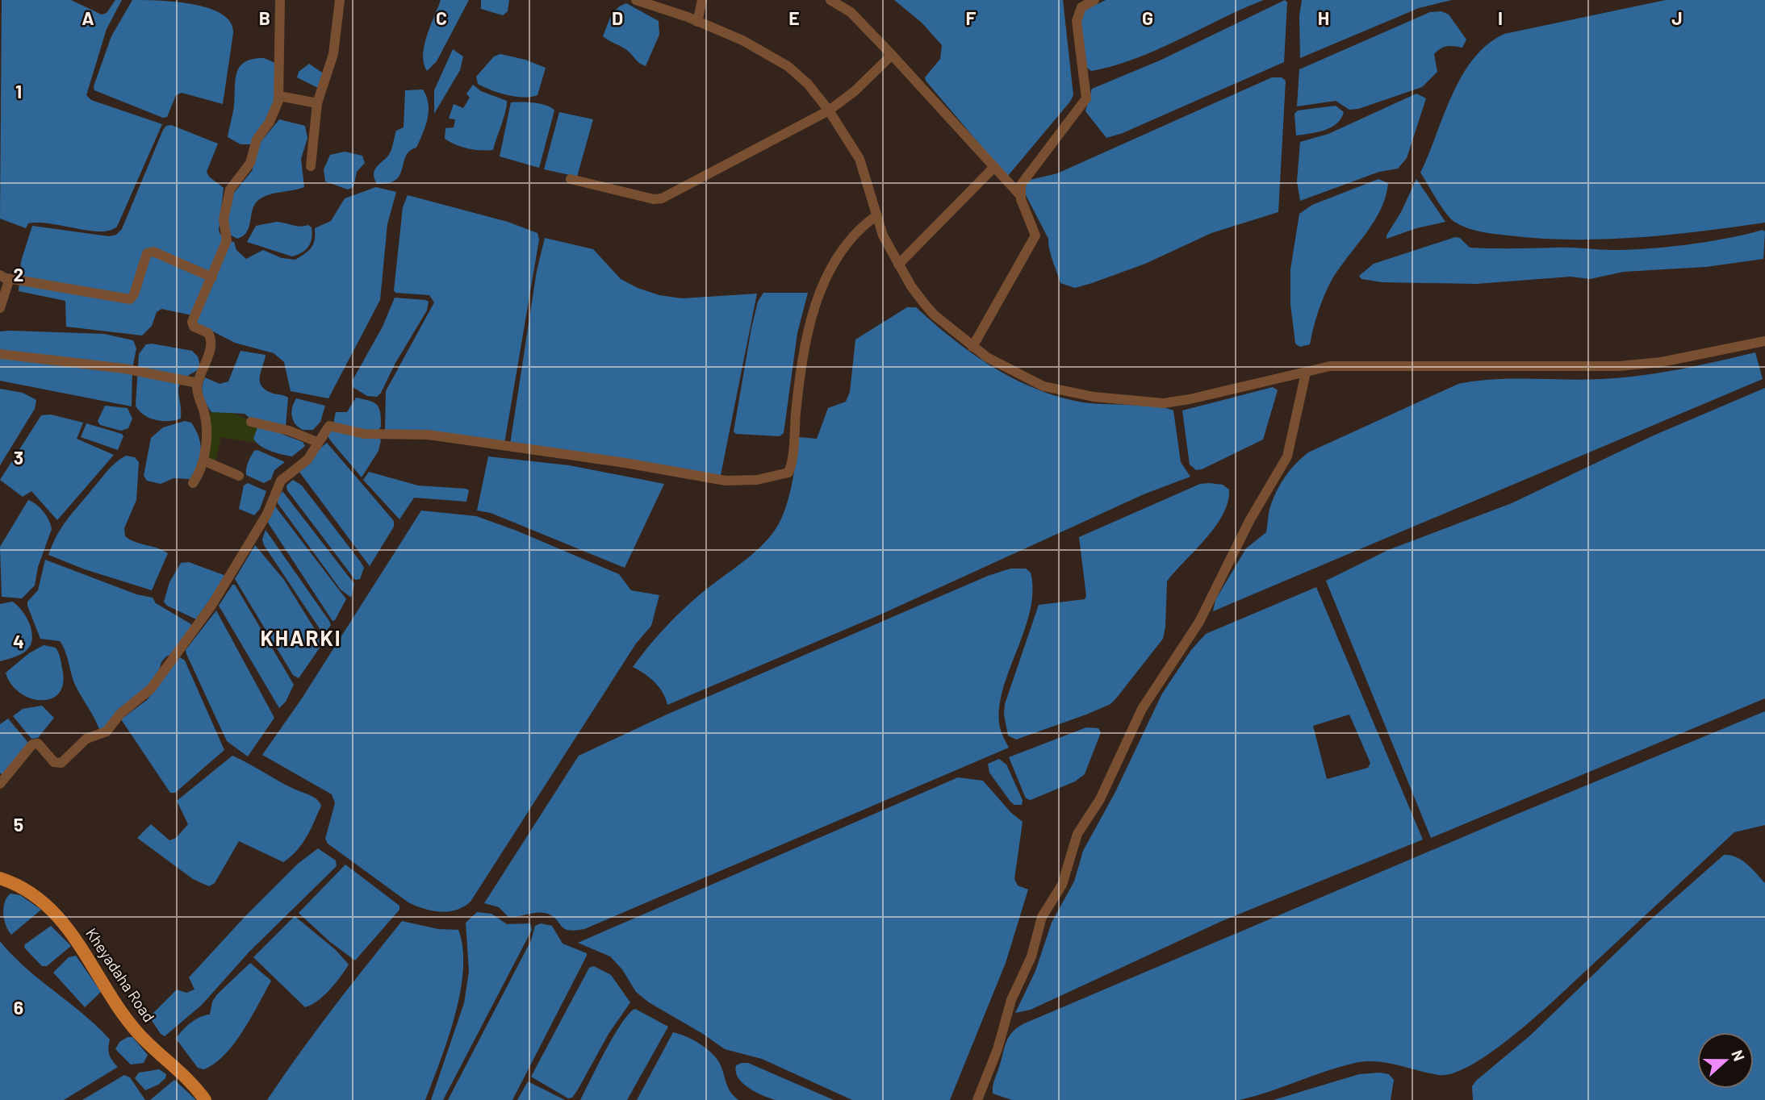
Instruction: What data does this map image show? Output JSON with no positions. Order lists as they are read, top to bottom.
{
  "streets": {
    "main road": ["Kheyadaha Road"]
  },
  "districts": ["KHARKI"],
  "north": "right",
  "grid": {
    "columns": [
      "A",
      "B",
      "C",
      "D",
      "E",
      "F",
      "G",
      "H",
      "I",
      "J"
    ],
    "rows": [
      "1",
      "2",
      "3",
      "4",
      "5",
      "6"
    ]
  }
}
